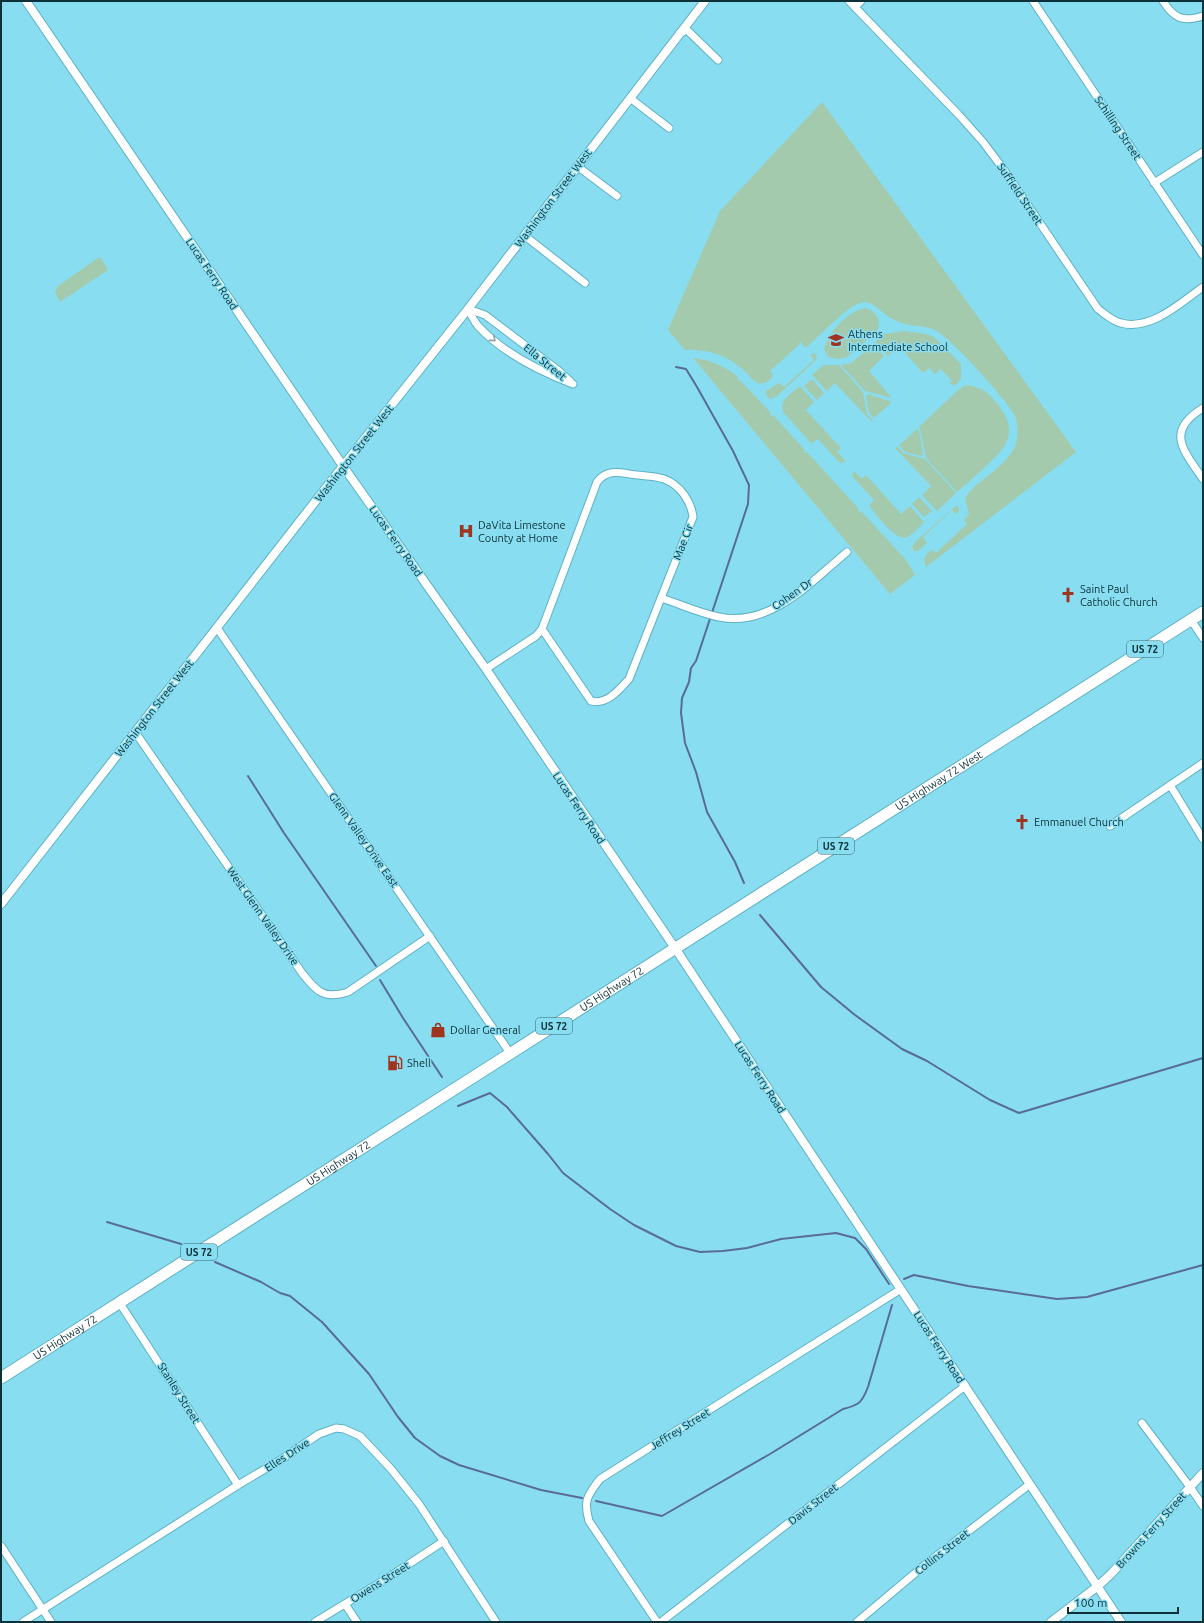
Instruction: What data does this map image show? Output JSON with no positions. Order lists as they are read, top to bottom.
{
  "streets": {
    "highway": ["US 72", "US Highway 72 West", "US Highway 72"],
    "street": [
      "Schilling Street",
      "Suffield Street",
      "Washington Street West",
      "Lucas Ferry Road",
      "Ella Street",
      "Mae Cir",
      "Cohen Dr",
      "Glenn Valley Drive East",
      "West Glenn Valley Drive",
      "Stanley Street",
      "Jeffrey Street",
      "Elles Drive",
      "Davis Street",
      "Browns Ferry Street",
      "Collins Street",
      "Owens Street"
    ]
  },
  "crossings": [
    ["Washington Street West", "Lucas Ferry Road"],
    ["Washington Street West", "Ella Street"],
    ["Washington Street West", "Glenn Valley Drive East"],
    ["Washington Street West", "West Glenn Valley Drive"],
    ["Lucas Ferry Road", "Mae Cir"],
    ["Lucas Ferry Road", "US Highway 72 West"],
    ["Lucas Ferry Road", "US Highway 72"],
    ["Lucas Ferry Road", "Jeffrey Street"],
    ["Lucas Ferry Road", "Davis Street"],
    ["Lucas Ferry Road", "Browns Ferry Street"],
    ["Lucas Ferry Road", "Collins Street"],
    ["Mae Cir", "Cohen Dr"],
    ["US Highway 72 West", "US Highway 72"],
    ["Glenn Valley Drive East", "West Glenn Valley Drive"],
    ["Glenn Valley Drive East", "US Highway 72"],
    ["US Highway 72", "Stanley Street"],
    ["Stanley Street", "Elles Drive"],
    ["Elles Drive", "Owens Street"]
  ],
  "places": {
    "school or university": ["Athens Intermediate School"],
    "hospital": ["DaVita Limestone County at Home"],
    "church": ["Saint Paul Catholic Church", "Emmanuel Church"],
    "shop": ["Dollar General"],
    "fuel station": ["Shell"]
  },
  "scale_bar": "100 m"
}
